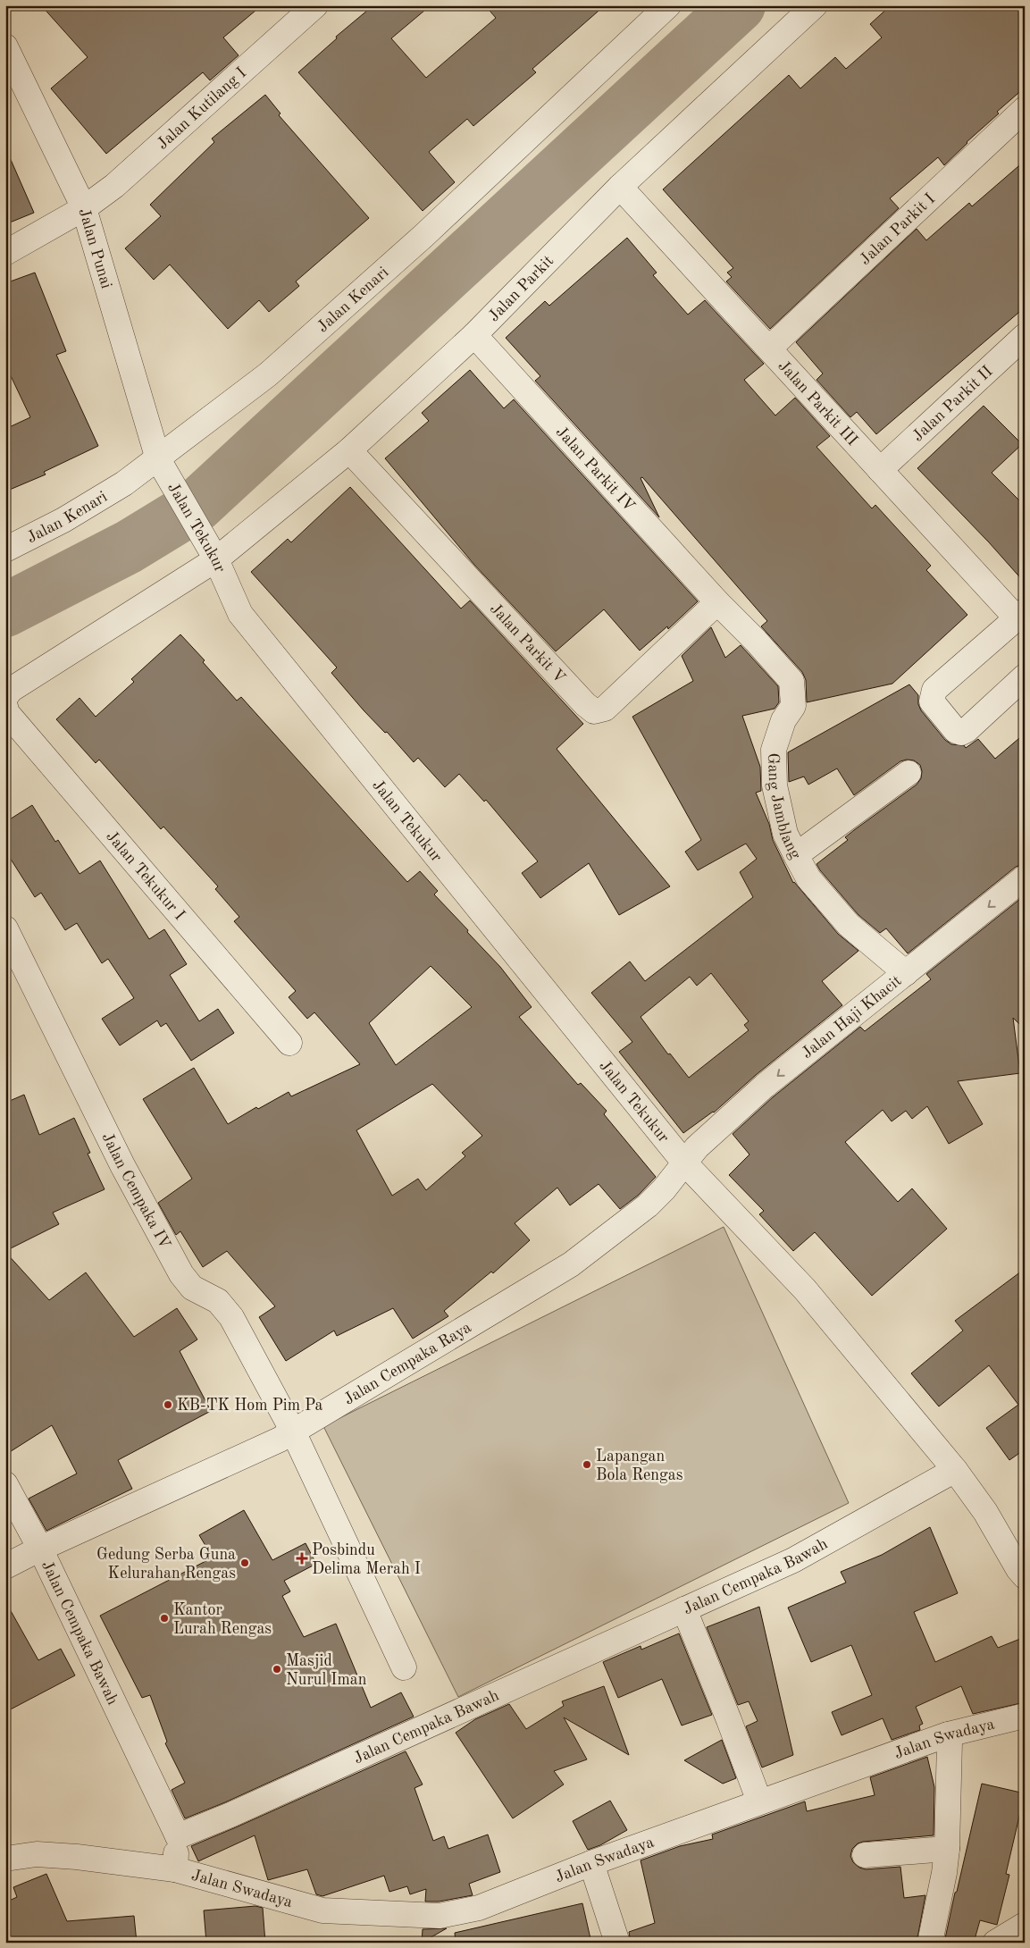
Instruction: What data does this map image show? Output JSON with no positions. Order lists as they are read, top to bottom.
{
  "streets": {
    "street": [
      "Jalan Kutilang I",
      "Jalan Parkit I",
      "Jalan Punai",
      "Jalan Parkit",
      "Jalan Kenari",
      "Jalan Parkit III",
      "Jalan Parkit II",
      "Jalan Parkit IV",
      "Jalan Tekukur",
      "Jalan Parkit V",
      "Gang Jamblang",
      "Jalan Tekukur I",
      "Jalan Haji Khacit",
      "Jalan Cempaka IV",
      "Jalan Cempaka Raya",
      "Jalan Cempaka Bawah",
      "Jalan Swadaya"
    ]
  },
  "crossings": [
    ["Jalan Kutilang I", "Jalan Punai"],
    ["Jalan Parkit I", "Jalan Parkit III"],
    ["Jalan Punai", "Jalan Kenari"],
    ["Jalan Punai", "Jalan Tekukur"],
    ["Jalan Parkit", "Jalan Parkit III"],
    ["Jalan Parkit", "Jalan Parkit IV"],
    ["Jalan Parkit", "Jalan Tekukur"],
    ["Jalan Parkit", "Jalan Parkit V"],
    ["Jalan Kenari", "Jalan Tekukur"],
    ["Jalan Parkit III", "Jalan Parkit II"],
    ["Jalan Parkit IV", "Jalan Parkit V"],
    ["Jalan Parkit IV", "Gang Jamblang"],
    ["Jalan Tekukur", "Jalan Haji Khacit"],
    ["Jalan Tekukur", "Jalan Cempaka Raya"],
    ["Jalan Tekukur", "Jalan Cempaka Bawah"],
    ["Jalan Parkit V", "Gang Jamblang"],
    ["Gang Jamblang", "Jalan Haji Khacit"],
    ["Jalan Haji Khacit", "Jalan Cempaka Raya"],
    ["Jalan Cempaka IV", "Jalan Cempaka Raya"],
    ["Jalan Cempaka Raya", "Jalan Cempaka Bawah"]
  ],
  "places": {
    "other": [
      "KB-TK Hom Pim Pa",
      "Lapangan Bola Rengas",
      "Gedung Serba Guna Kelurahan Rengas",
      "Kantor Lurah Rengas",
      "Masjid Nurul Iman"
    ],
    "health": ["Posbindu Delima Merah I"]
  }
}
